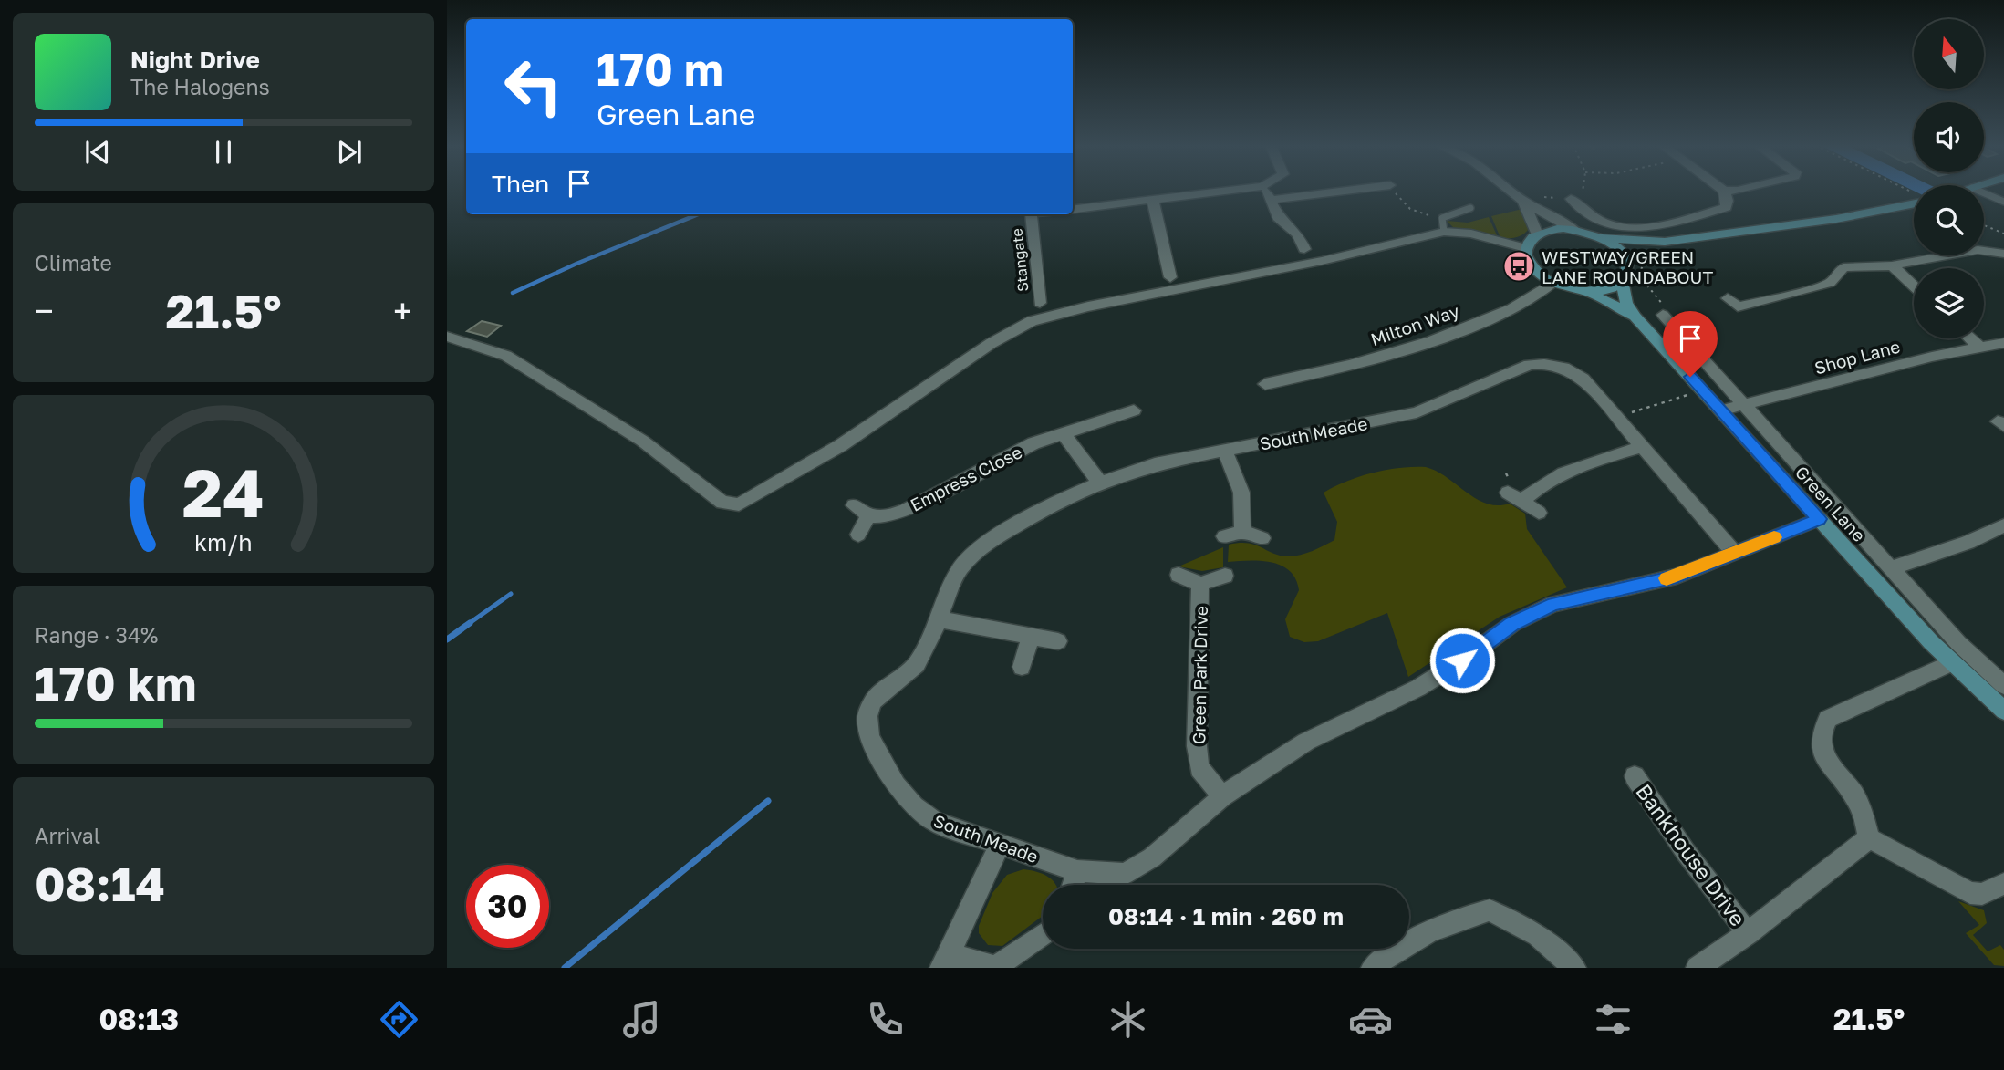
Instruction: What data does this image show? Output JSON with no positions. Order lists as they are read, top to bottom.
{
  "streets": {
    "main road": ["Green Lane"],
    "street": [
      "Stangate",
      "Milton Way",
      "Shop Lane",
      "South Meade",
      "Empress Close",
      "Green Park Drive",
      "Bankhouse Drive"
    ]
  },
  "crossings": [
    ["Milton Way", "Green Lane"],
    ["Shop Lane", "Green Lane"],
    ["South Meade", "Green Lane"],
    ["South Meade", "Green Park Drive"]
  ],
  "places": {
    "bus stop": ["WESTWAY/GREEN LANE ROUNDABOUT"]
  },
  "north": "top",
  "page": {
    "turn": ["170 m", "Green Lane"],
    "song": ["Night Drive", "The Halogens"],
    "then": "Then",
    "tile": [
      "Climate",
      ["Range · 34%", "170 km"],
      ["Arrival", "08:14"]
    ],
    "heat": ["−", "21.5°", "+"],
    "limit": "30",
    "trip": "08:14 · 1 min · 260 m",
    "tabs": ["08:13", "21.5°"],
    "gauge": ["24", "km/h"]
  }
}
